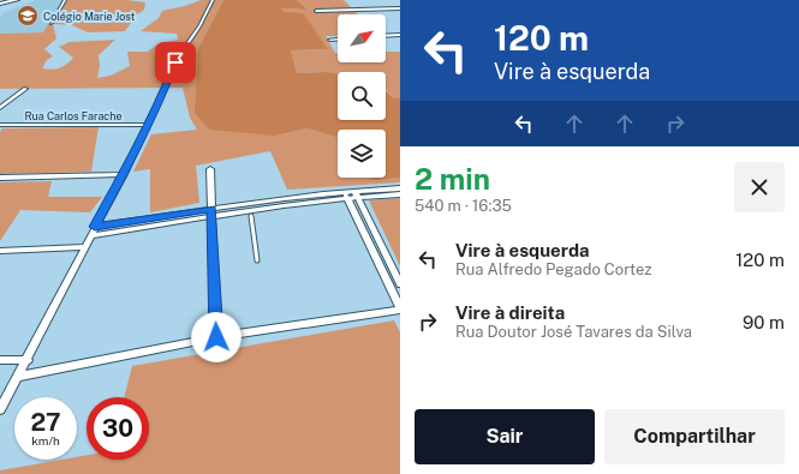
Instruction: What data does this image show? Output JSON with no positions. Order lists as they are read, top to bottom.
{
  "streets": {
    "street": ["Rua Carlos Farache"]
  },
  "places": {
    "school or university": ["Colégio Marie Jost"]
  },
  "north": "top right",
  "page": {
    "turn": ["120 m", "Vire à esquerda"],
    "heading": ["2 min", "540 m · 16:35"],
    "list": [
      {
        "name": "Vire à esquerda",
        "note": "Rua Alfredo Pegado Cortez",
        "value": "120 m"
      },
      {
        "name": "Vire à direita",
        "note": "Rua Doutor José Tavares da Silva",
        "value": "90 m"
      }
    ],
    "speed": "27 km/h",
    "limit": "30",
    "buttons": ["Sair", "Compartilhar"]
  }
}
